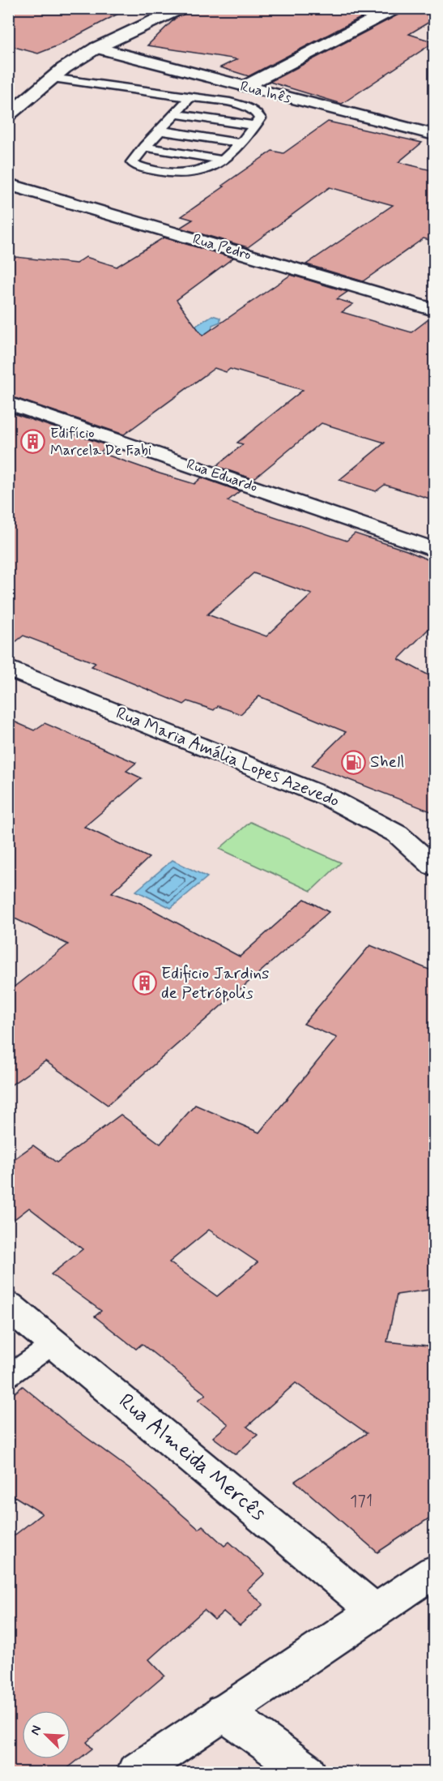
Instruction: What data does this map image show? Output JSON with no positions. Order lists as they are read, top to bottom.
{
  "streets": {
    "street": [
      "Rua Inês",
      "Rua Pedro",
      "Rua Eduardo",
      "Rua Maria Amália Lopes Azevedo",
      "Rua Almeida Mercês"
    ]
  },
  "places": {
    "building": ["Edifício Marcela De Fabi", "Edificio Jardins de Petrópolis"],
    "fuel station": ["Shell"]
  },
  "house_numbers": ["171"],
  "north": "top left"
}
